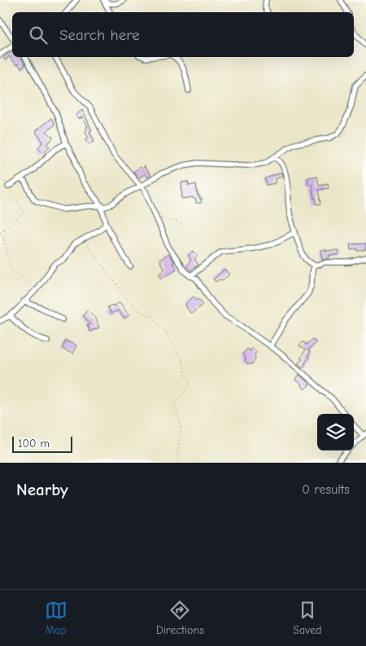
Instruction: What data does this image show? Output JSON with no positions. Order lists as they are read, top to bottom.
{
  "scale_bar": "100 m",
  "page": {
    "search": "Search here",
    "scale": "100 m",
    "heading": ["Nearby", "0 results"],
    "nav": ["Map", "Directions", "Saved"]
  }
}
